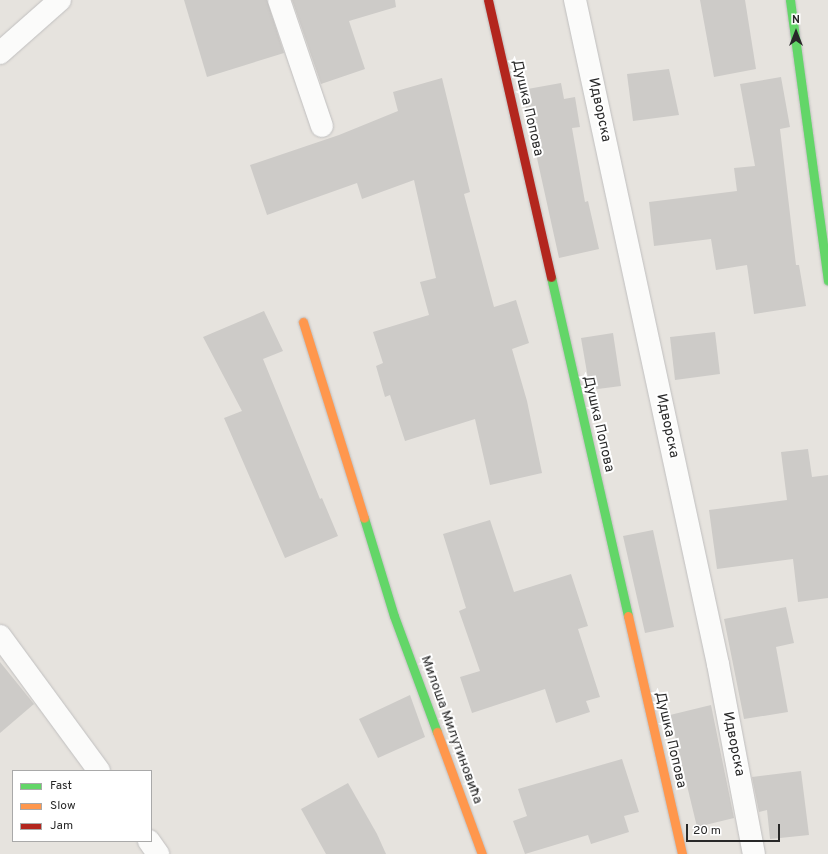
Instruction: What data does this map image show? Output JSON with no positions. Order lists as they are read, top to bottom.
{
  "streets": {
    "street": ["Душка Попова", "Идворска", "Милоша Милутиновића"]
  },
  "legend": ["Fast", "Slow", "Jam"],
  "scale_bar": "20 m",
  "north": "top"
}
